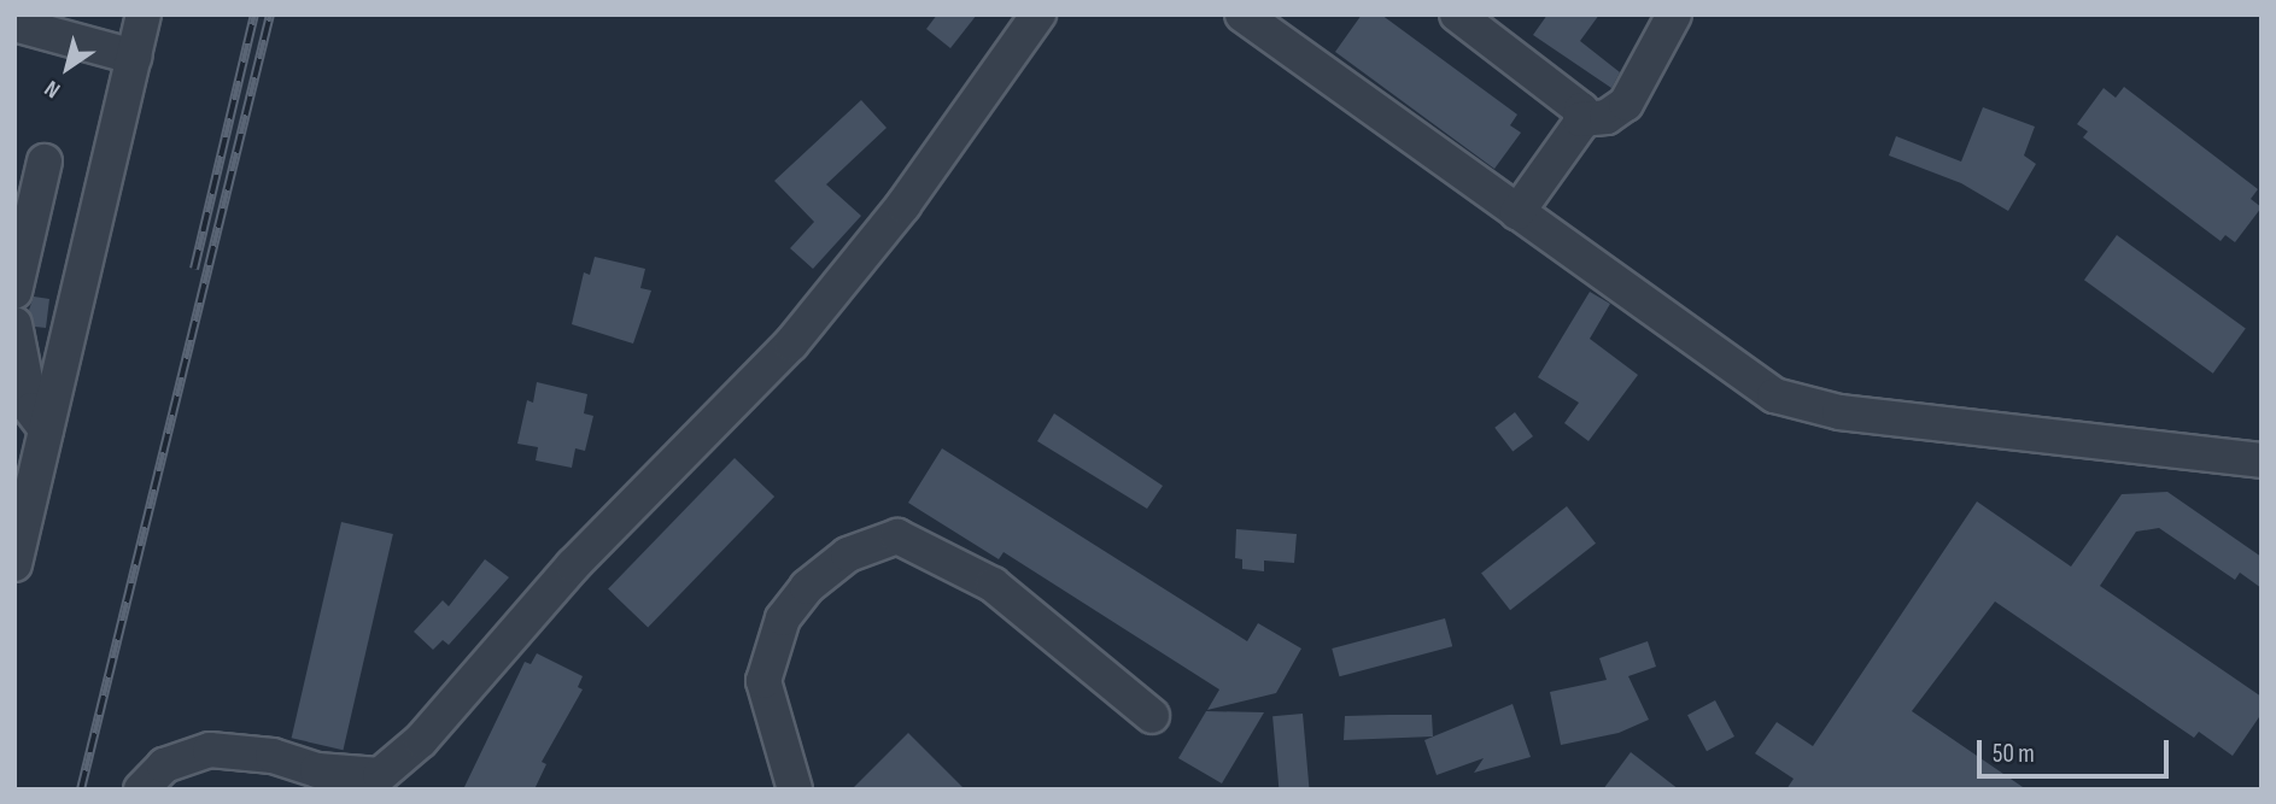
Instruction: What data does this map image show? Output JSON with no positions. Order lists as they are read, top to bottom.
{
  "scale_bar": "50 m",
  "north": "bottom left"
}
